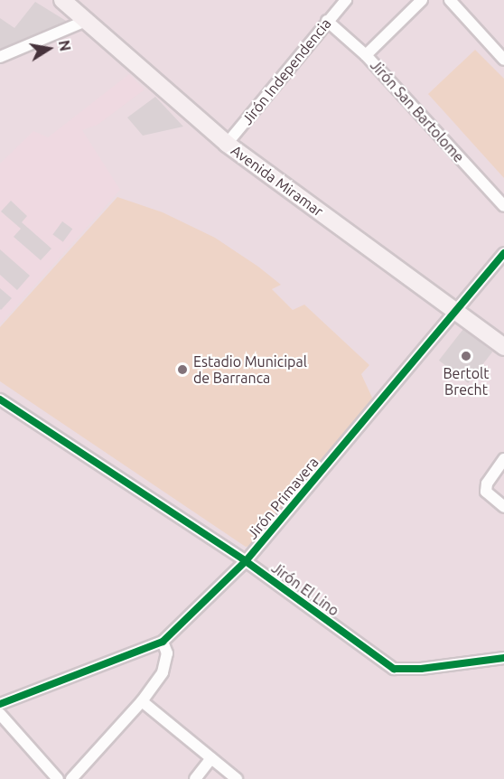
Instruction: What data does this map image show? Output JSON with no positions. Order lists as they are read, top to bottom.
{
  "streets": {
    "street": [
      "Jirón Independencia",
      "Jirón San Bartolome",
      "Avenida Miramar",
      "Jirón Primavera",
      "Jirón El Lino"
    ]
  },
  "crossings": [
    ["Jirón Independencia", "Jirón San Bartolome"],
    ["Jirón Independencia", "Avenida Miramar"],
    ["Avenida Miramar", "Jirón Primavera"],
    ["Jirón Primavera", "Jirón El Lino"]
  ],
  "places": ["Bertolt Brecht", "Estadio Municipal de Barranca"],
  "north": "right"
}
